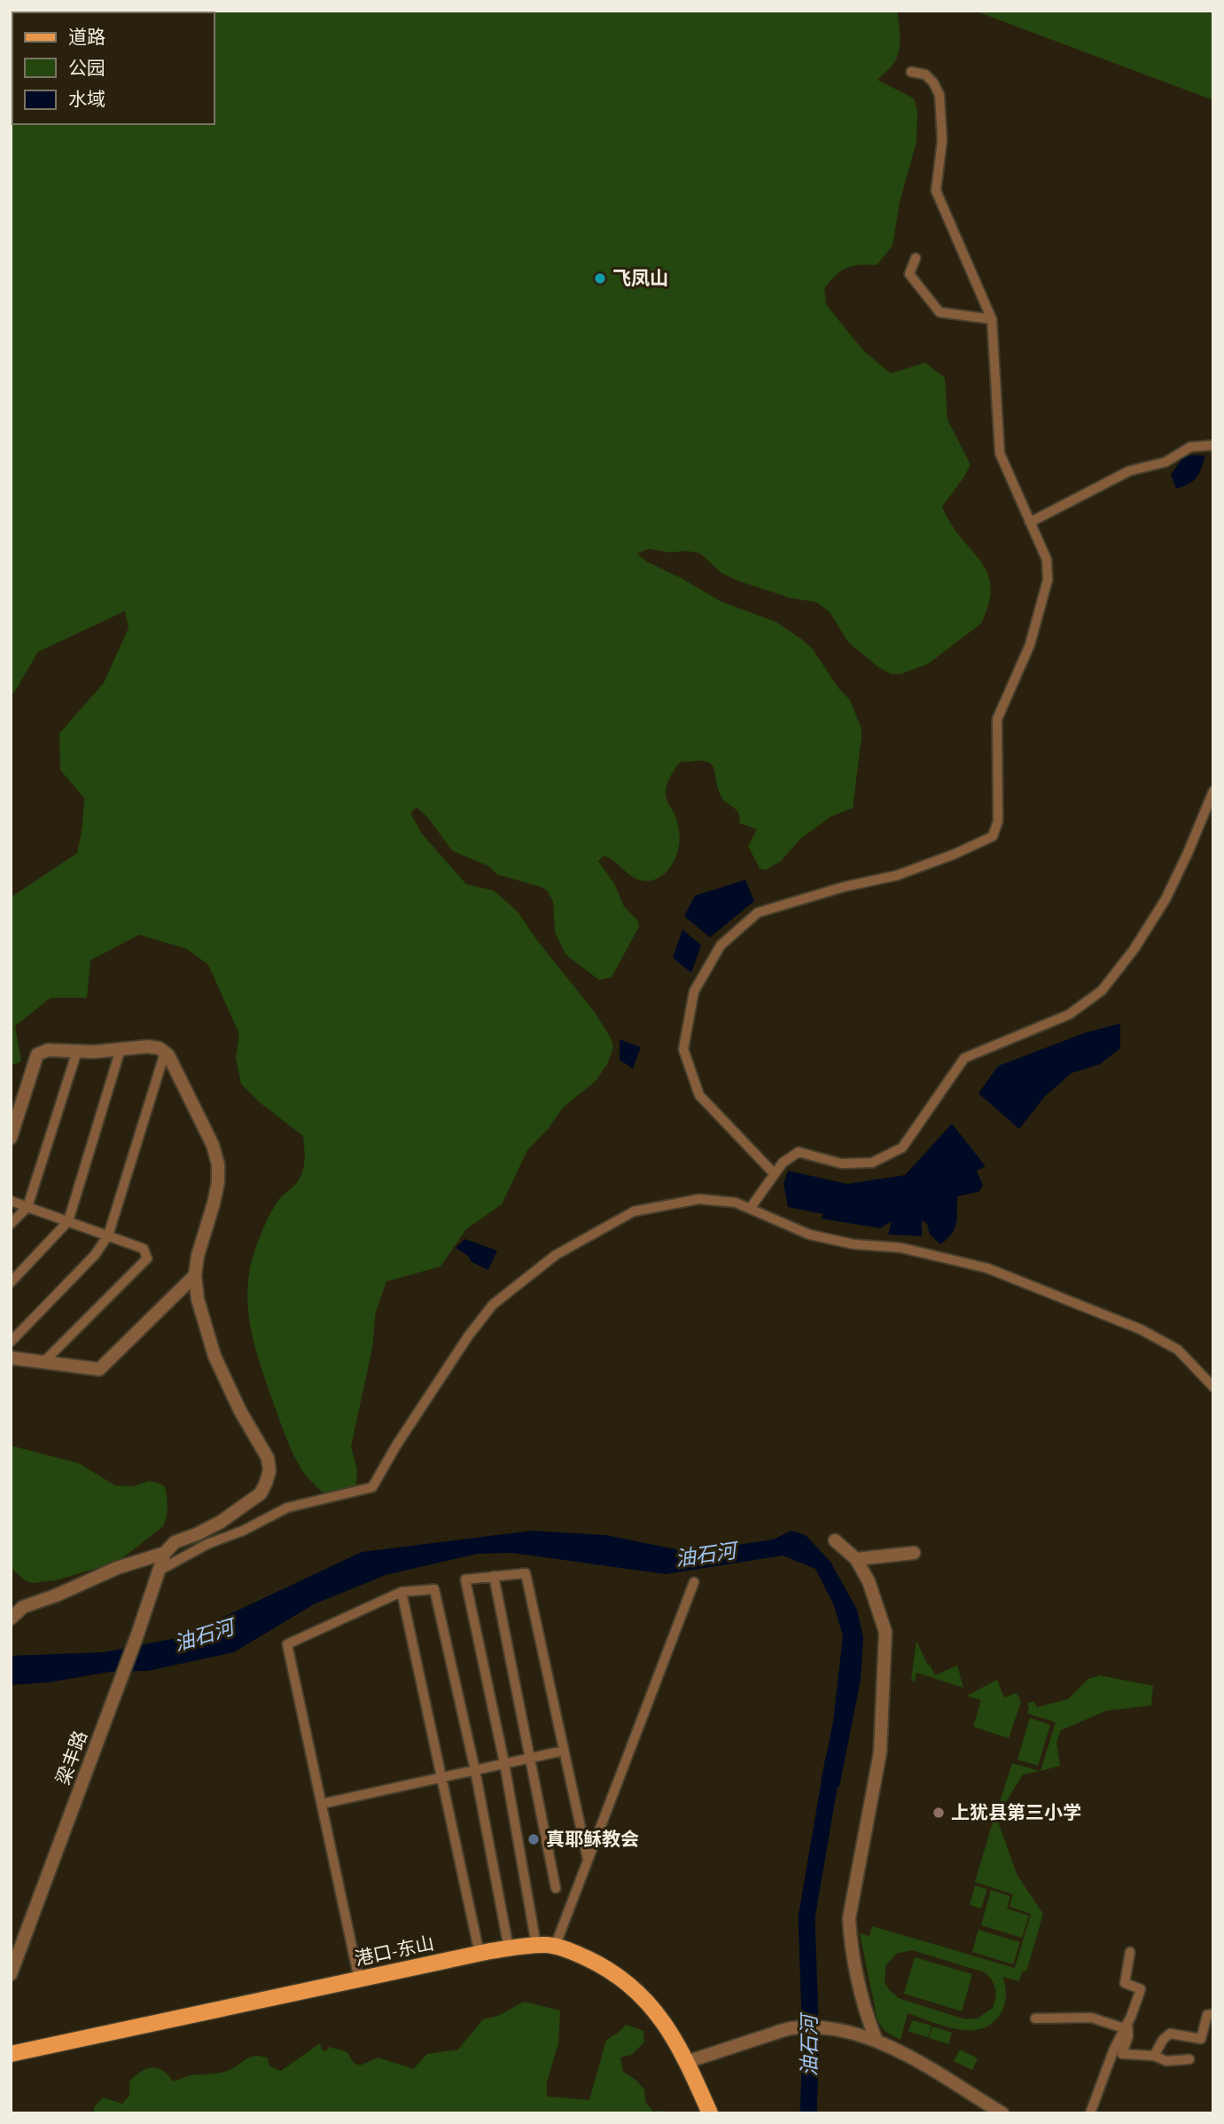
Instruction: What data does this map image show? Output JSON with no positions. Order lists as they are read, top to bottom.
{
  "streets": {
    "main road": ["港口-东山"],
    "street": ["梁丰路"]
  },
  "water": ["油石河"],
  "places": ["飞凤山", "上犹县第三小学", "真耶稣教会"],
  "legend": ["道路", "公园", "水域"]
}
